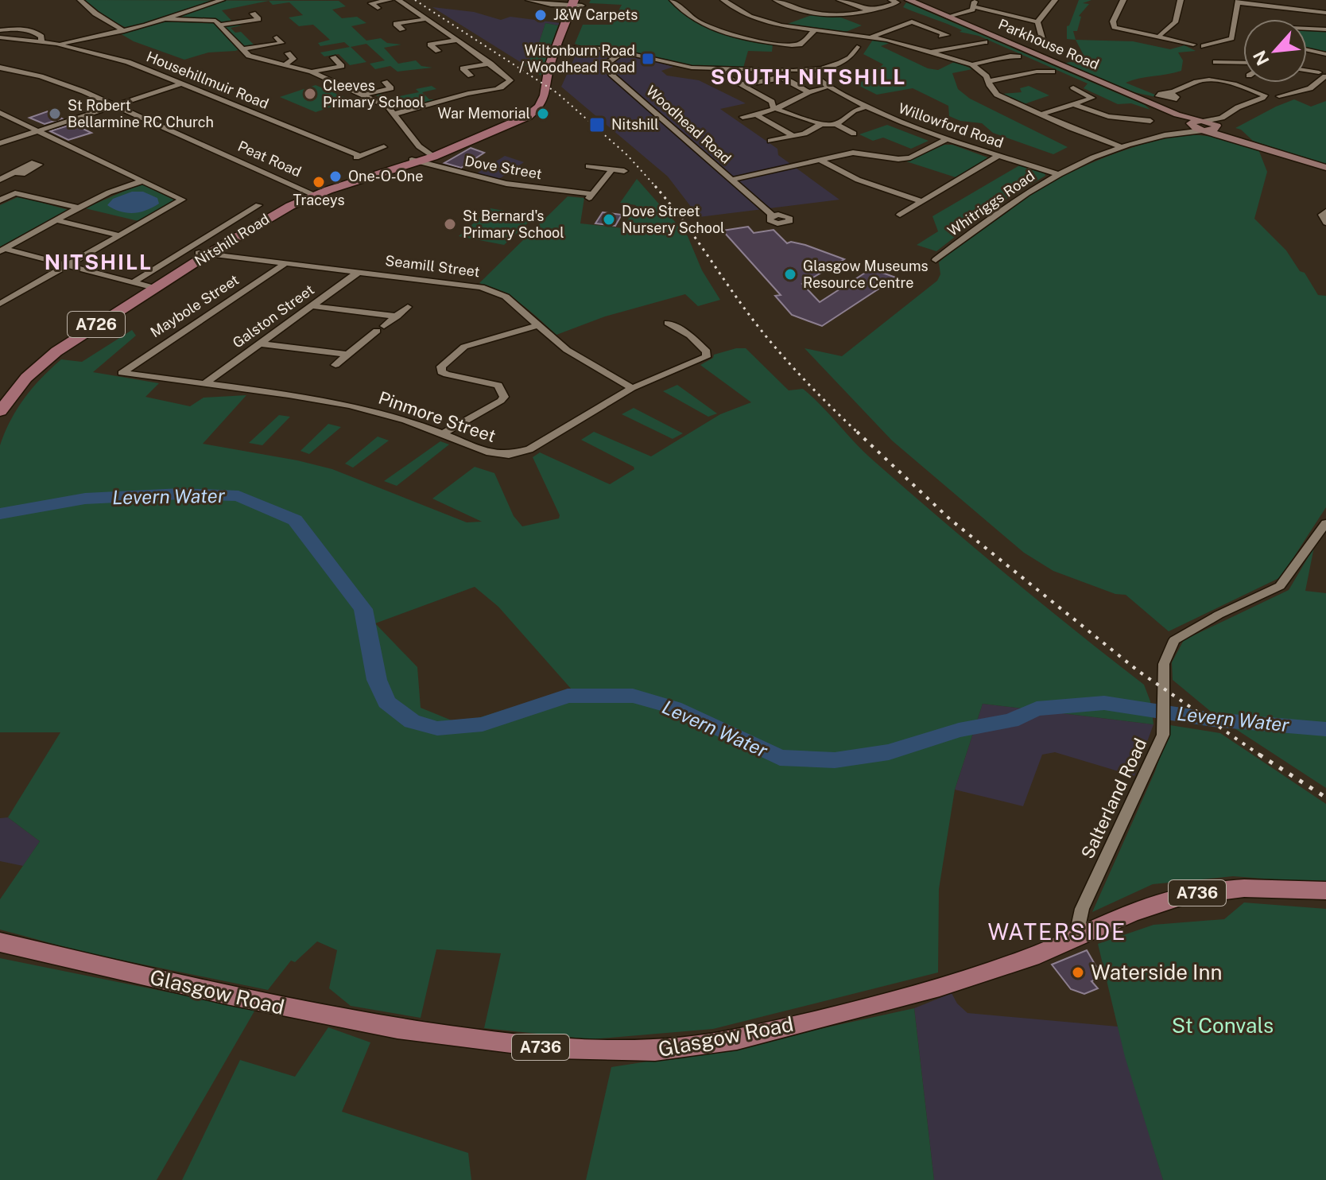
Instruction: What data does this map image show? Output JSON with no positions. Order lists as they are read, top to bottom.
{
  "streets": {
    "main road": [
      "Parkhouse Road",
      "Nitshill Road",
      "A726",
      "A736",
      "Glasgow Road"
    ],
    "street": [
      "Househillmuir Road",
      "Woodhead Road",
      "Willowford Road",
      "Peat Road",
      "Dove Street",
      "Whitriggs Road",
      "Seamill Street",
      "Maybole Street",
      "Galston Street",
      "Pinmore Street",
      "Salterland Road"
    ]
  },
  "crossings": [
    ["Parkhouse Road", "Whitriggs Road"],
    ["Willowford Road", "Whitriggs Road"],
    ["Peat Road", "Nitshill Road"],
    ["Dove Street", "Nitshill Road"],
    ["Nitshill Road", "Seamill Street"],
    ["Seamill Street", "Maybole Street"],
    ["Seamill Street", "Galston Street"],
    ["Seamill Street", "Pinmore Street"],
    ["Maybole Street", "Pinmore Street"],
    ["Galston Street", "Pinmore Street"],
    ["Salterland Road", "Glasgow Road"]
  ],
  "districts": ["SOUTH NITSHILL", "NITSHILL", "WATERSIDE"],
  "water": ["Levern Water"],
  "parks": ["St Convals"],
  "places": {
    "other": [
      "J&W Carpets",
      "Cleeves Primary School",
      "St Robert Bellarmine RC Church",
      "War Memorial",
      "One-O-One",
      "Traceys",
      "Dove Street Nursery School",
      "St Bernard's Primary School",
      "Glasgow Museums Resource Centre",
      "Waterside Inn"
    ],
    "transit": ["Wiltonburn Road / Woodhead Road", "Nitshill"]
  },
  "north": "bottom left"
}
